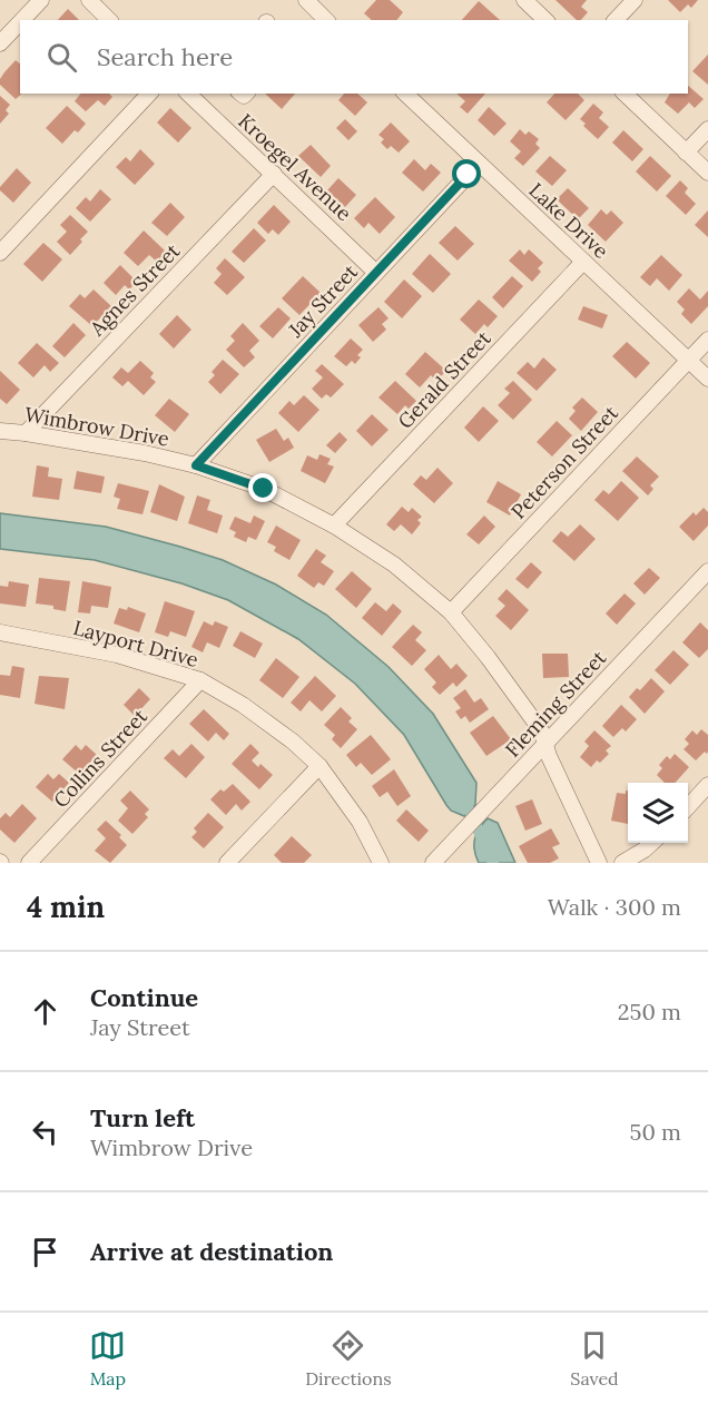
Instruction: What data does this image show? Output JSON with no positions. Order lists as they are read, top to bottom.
{
  "streets": {
    "street": [
      "Kroegel Avenue",
      "Lake Drive",
      "Agnes Street",
      "Jay Street",
      "Gerald Street",
      "Wimbrow Drive",
      "Peterson Street",
      "Layport Drive",
      "Fleming Street",
      "Collins Street"
    ]
  },
  "crossings": [
    ["Kroegel Avenue", "Agnes Street"],
    ["Kroegel Avenue", "Jay Street"],
    ["Lake Drive", "Jay Street"],
    ["Lake Drive", "Gerald Street"],
    ["Lake Drive", "Peterson Street"],
    ["Agnes Street", "Wimbrow Drive"],
    ["Jay Street", "Wimbrow Drive"],
    ["Gerald Street", "Wimbrow Drive"],
    ["Wimbrow Drive", "Peterson Street"],
    ["Wimbrow Drive", "Fleming Street"],
    ["Layport Drive", "Collins Street"]
  ],
  "page": {
    "search": "Search here",
    "heading": ["4 min", "Walk · 300 m"],
    "list": [
      ["Continue", "Jay Street", "250 m"],
      ["Turn left", "Wimbrow Drive", "50 m"],
      "Arrive at destination"
    ],
    "nav": ["Map", "Directions", "Saved"]
  }
}
